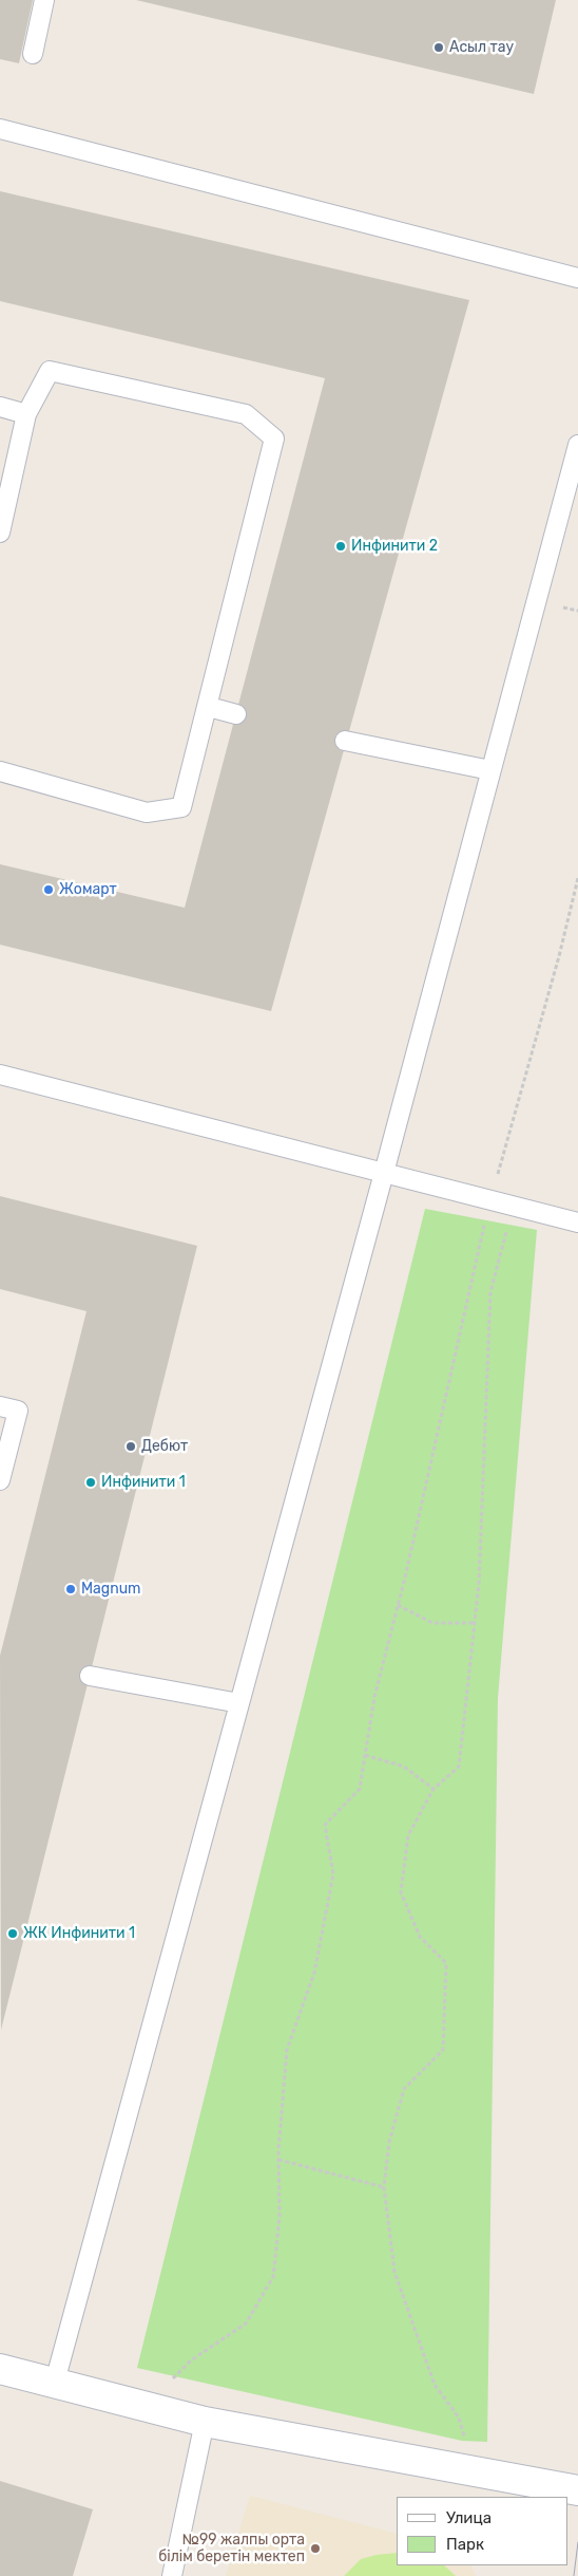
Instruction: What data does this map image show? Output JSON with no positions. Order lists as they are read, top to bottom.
{
  "places": [
    "Асыл тау",
    "Инфинити 2",
    "Жомарт",
    "Дебют",
    "Инфинити 1",
    "Magnum",
    "ЖК Инфинити 1",
    "№99 жалпы орта білім беретін мектеп"
  ],
  "legend": ["Улица", "Парк"]
}
